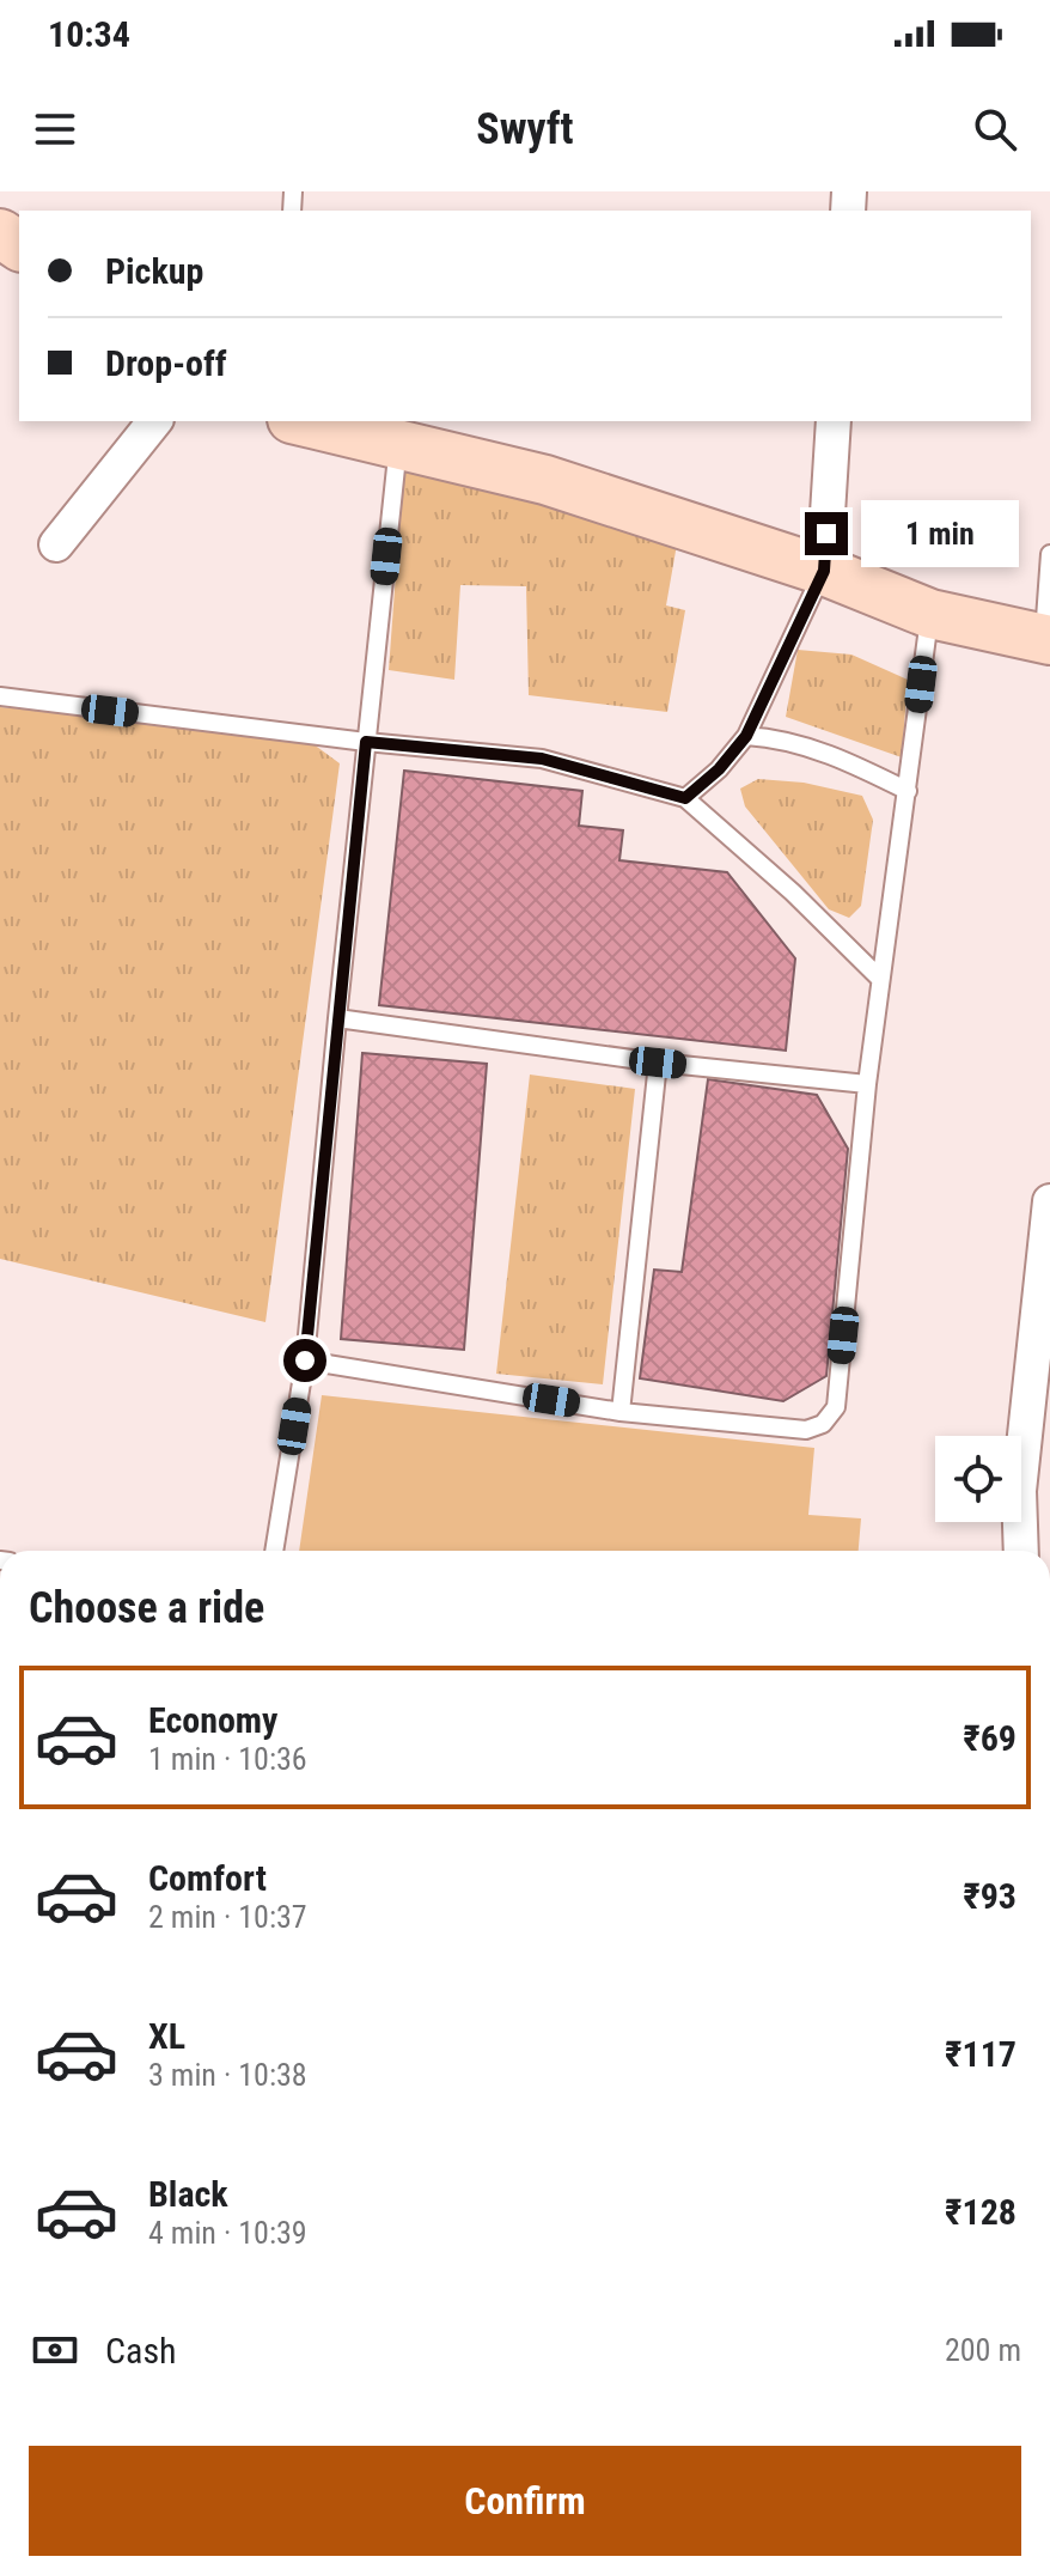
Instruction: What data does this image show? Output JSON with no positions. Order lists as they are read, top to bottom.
{
  "page": {
    "status": "10:34",
    "header": "Swyft",
    "banner": ["Pickup", "Drop-off"],
    "bubble": "1 min",
    "heading": "Choose a ride",
    "list": [
      {
        "name": "Economy",
        "note": "1 min · 10:36",
        "value": "₹69"
      },
      {
        "name": "Comfort",
        "note": "2 min · 10:37",
        "value": "₹93"
      },
      {
        "name": "XL",
        "note": "3 min · 10:38",
        "value": "₹117"
      },
      {
        "name": "Black",
        "note": "4 min · 10:39",
        "value": "₹128"
      }
    ],
    "pay": ["Cash", "200 m"],
    "buttons": "Confirm"
  }
}
